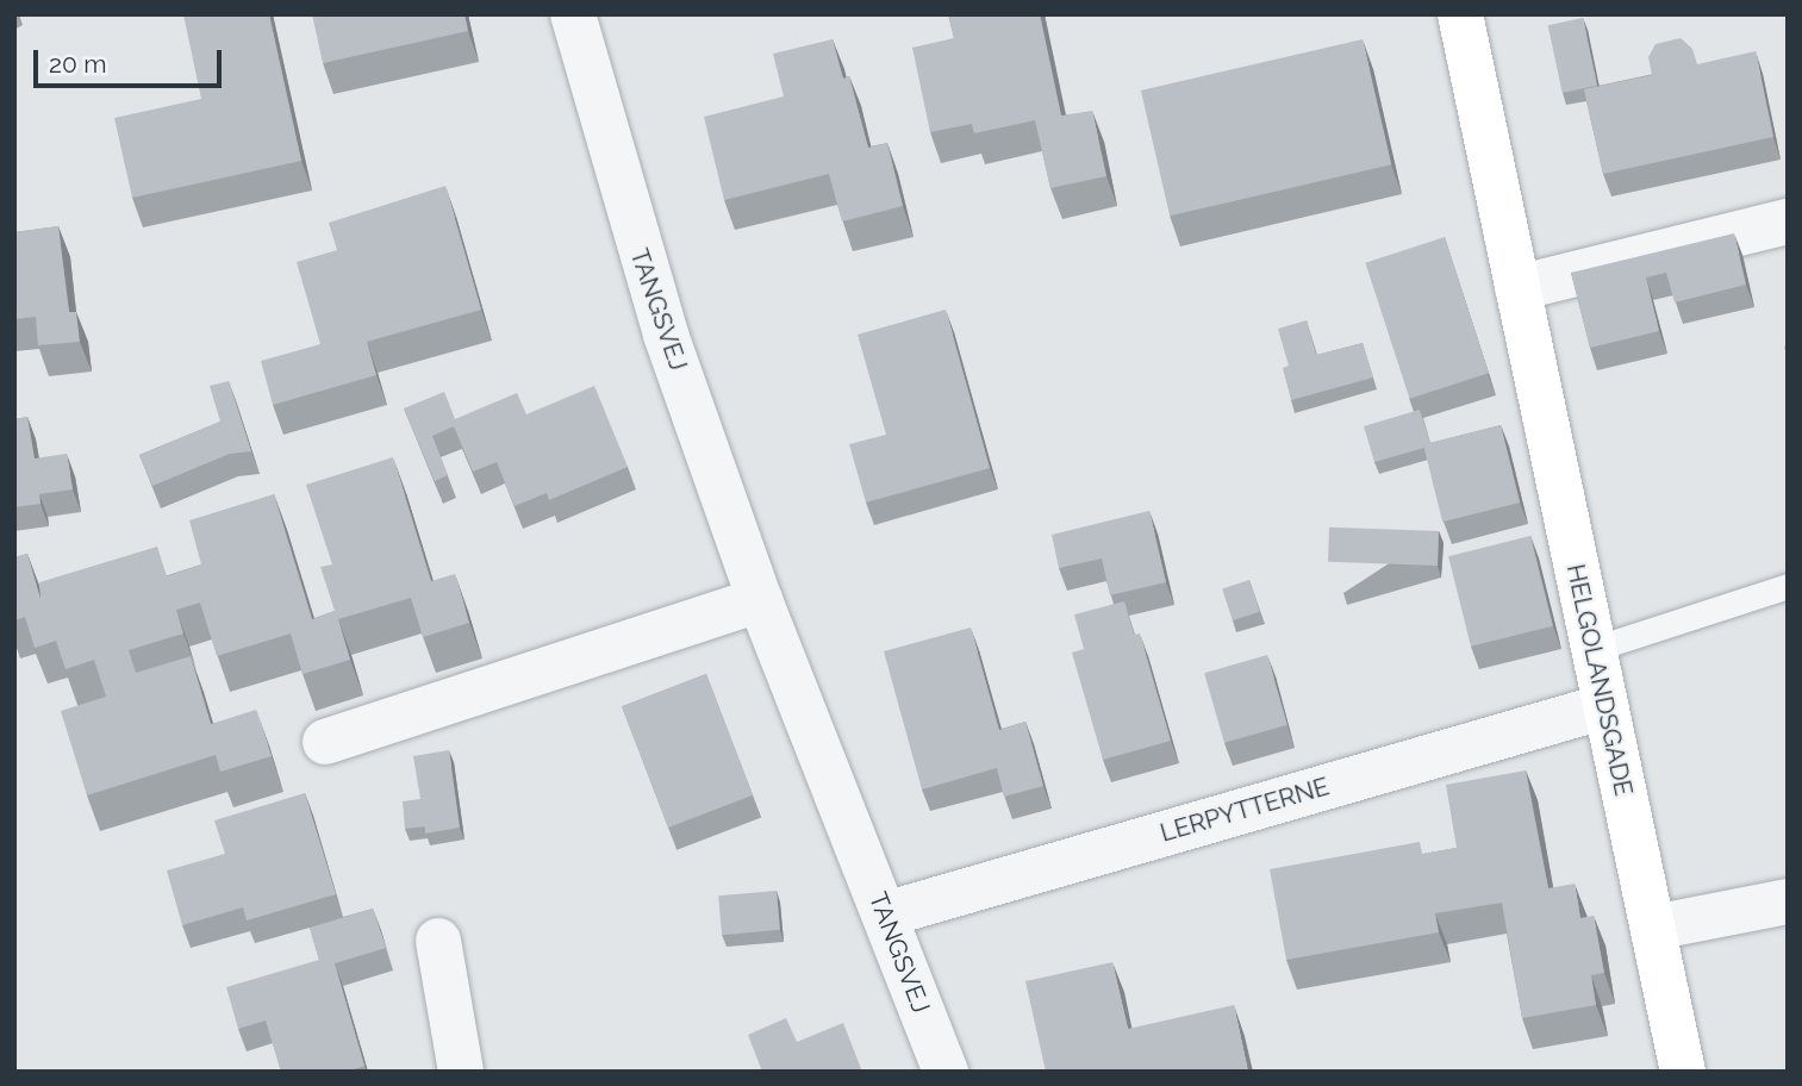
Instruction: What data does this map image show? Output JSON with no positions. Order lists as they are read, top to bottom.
{
  "streets": {
    "street": ["TANGSVEJ", "HELGOLANDSGADE", "LERPYTTERNE"]
  },
  "crossings": [
    ["TANGSVEJ", "LERPYTTERNE"],
    ["HELGOLANDSGADE", "LERPYTTERNE"]
  ],
  "scale_bar": "20 m"
}
